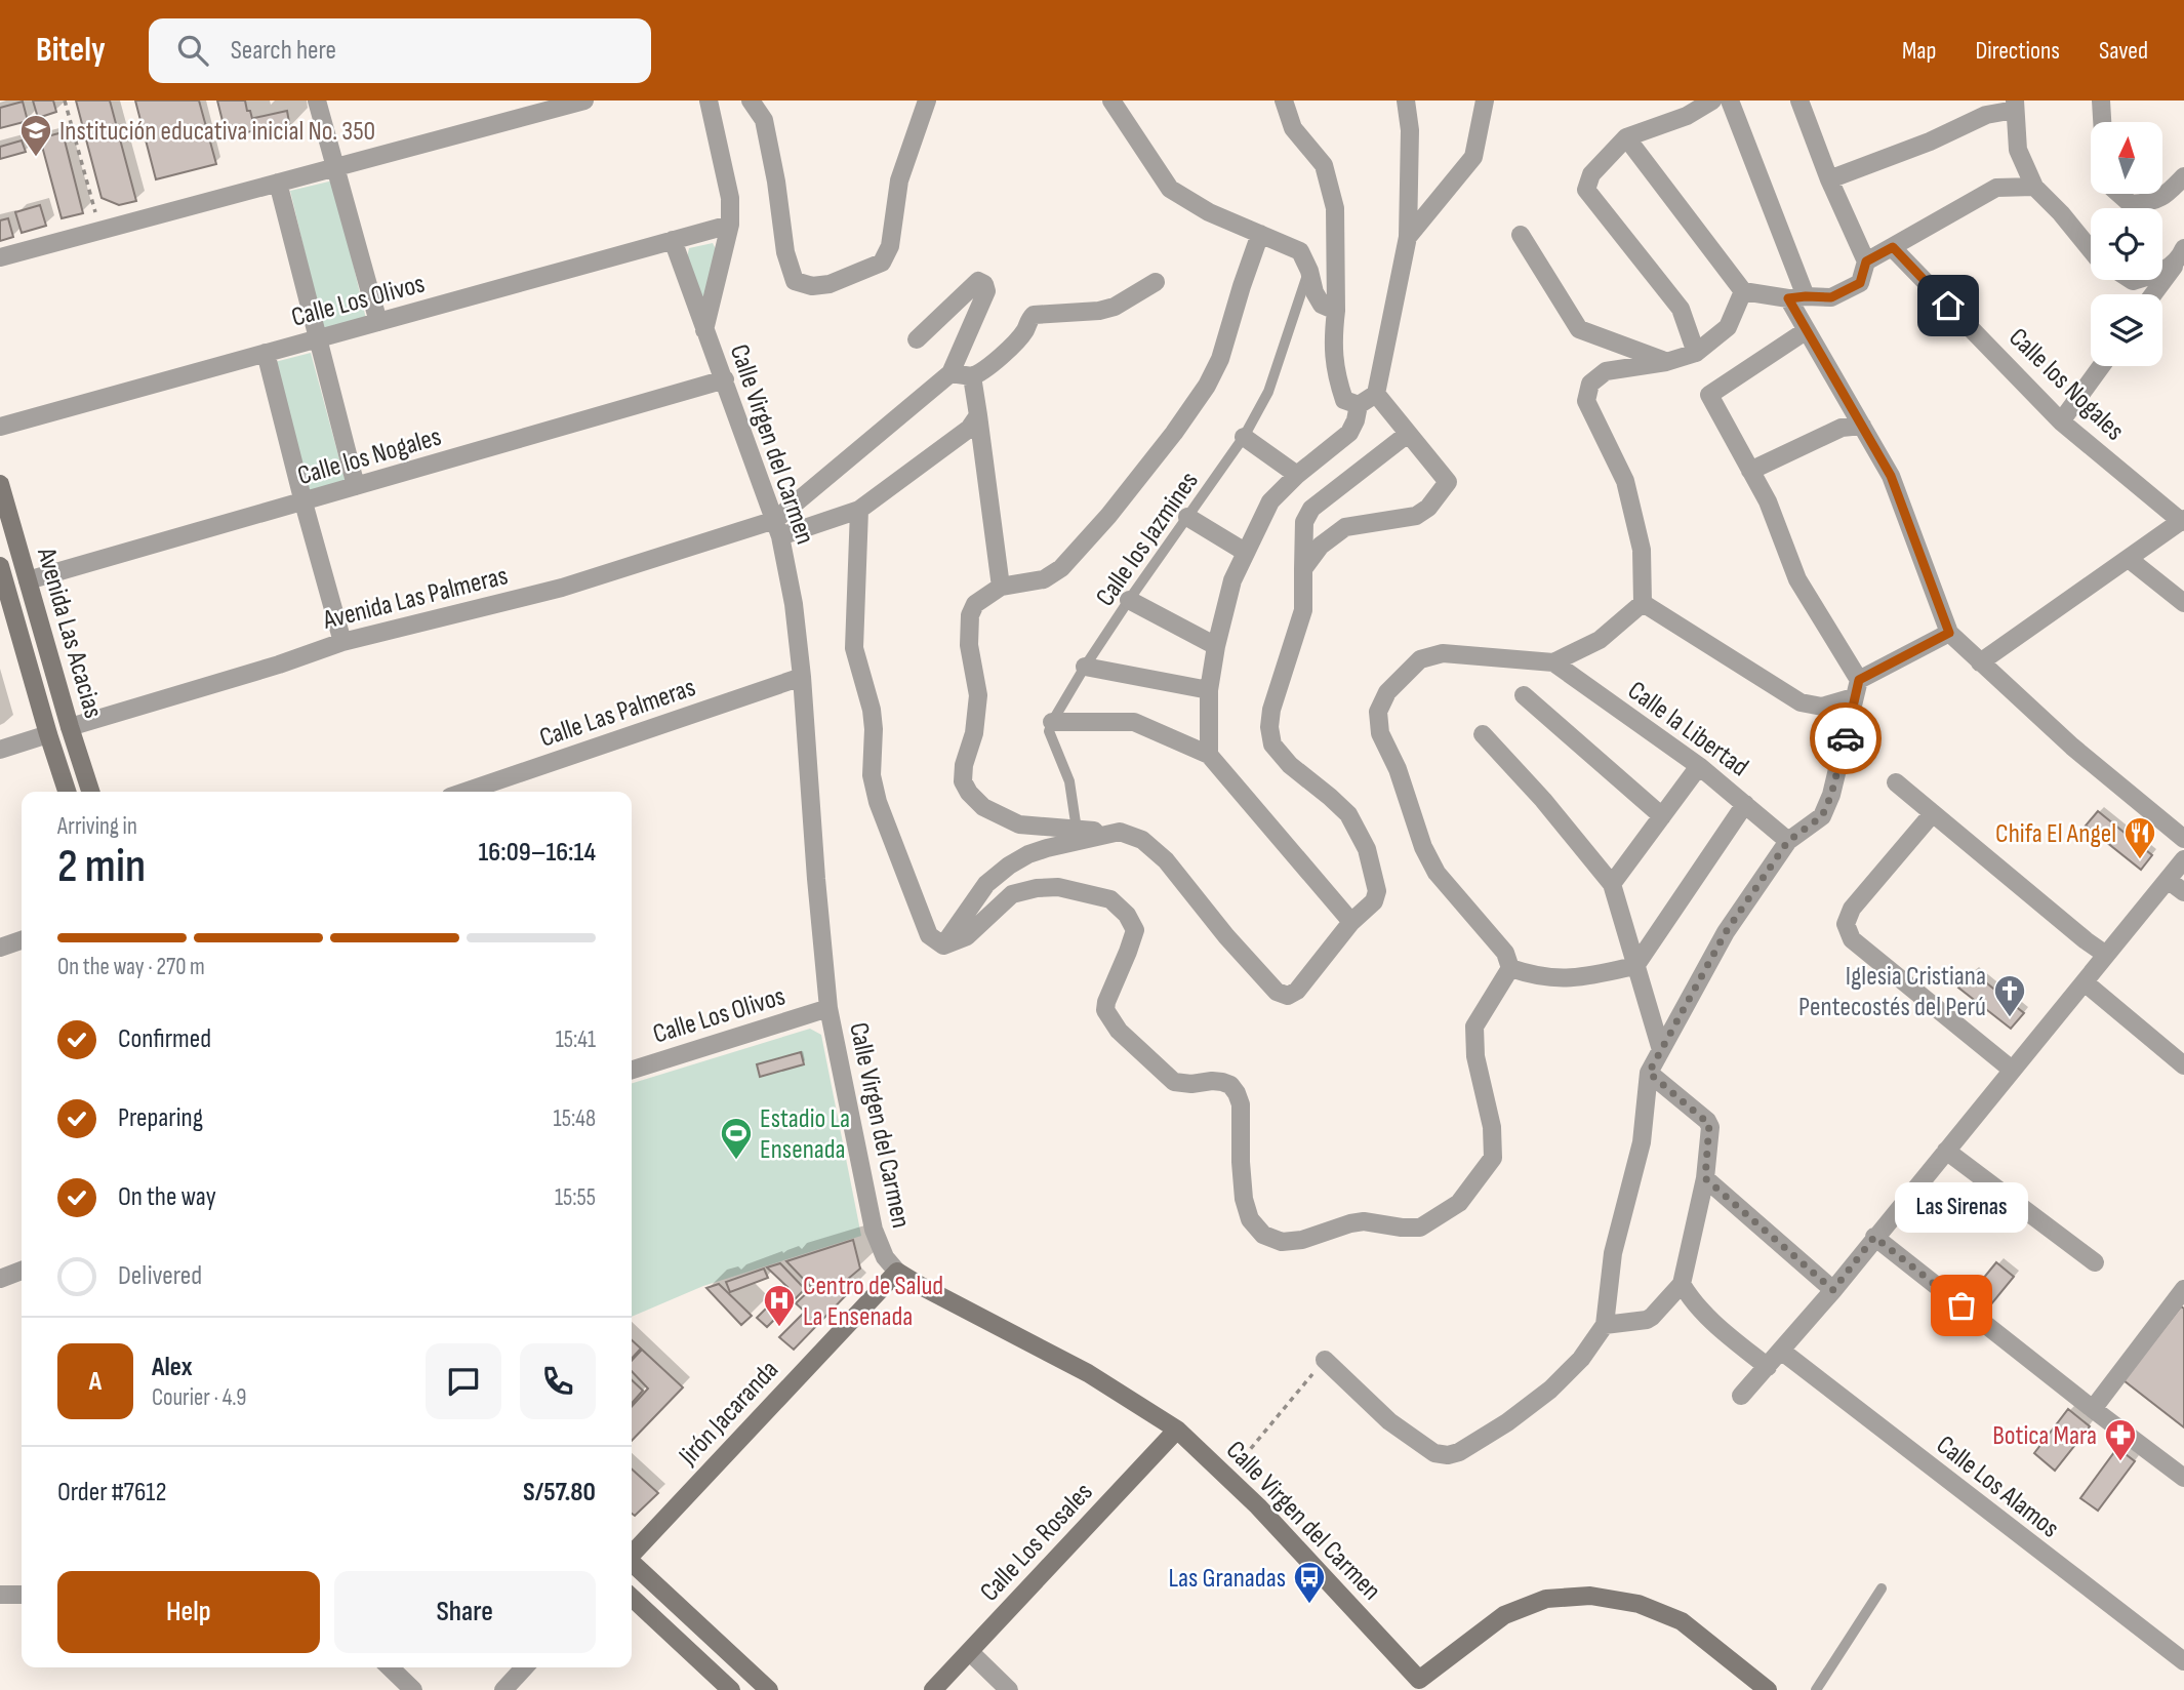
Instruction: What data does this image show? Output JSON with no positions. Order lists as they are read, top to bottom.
{
  "streets": {
    "street": [
      "Calle Los Olivos",
      "Calle los Nogales",
      "Calle Virgen del Carmen",
      "Avenida Las Palmeras",
      "Avenida Las Acacias",
      "Calle Las Palmeras",
      "Calle la Libertad",
      "Jirón Jacaranda",
      "Calle Los Alamos",
      "Calle Los Rosales"
    ],
    "lane": ["Calle los Jazmines"]
  },
  "crossings": [
    ["Calle Los Olivos", "Calle Virgen del Carmen"],
    ["Calle los Nogales", "Calle Virgen del Carmen"],
    ["Calle los Nogales", "Avenida Las Acacias"],
    ["Calle Virgen del Carmen", "Avenida Las Palmeras"],
    ["Calle Virgen del Carmen", "Calle Las Palmeras"],
    ["Calle Virgen del Carmen", "Jirón Jacaranda"],
    ["Calle Virgen del Carmen", "Calle Los Rosales"],
    ["Avenida Las Palmeras", "Avenida Las Acacias"]
  ],
  "places": {
    "school or university": ["Institución educativa inicial No. 350"],
    "restaurant": ["Chifa El Angel"],
    "church": ["Iglesia Cristiana Pentecostés del Perú"],
    "sports": ["Estadio La Ensenada"],
    "other": ["Las Sirenas"],
    "hospital": ["Centro de Salud La Ensenada"],
    "pharmacy": ["Botica Mara"],
    "bus stop": ["Las Granadas"]
  },
  "north": "top",
  "page": {
    "header": "Bitely",
    "search": "Search here",
    "nav": ["Map", "Directions", "Saved"],
    "heading": ["2 min", "Arriving in", "16:09–16:14"],
    "panel": [
      "Alex",
      "Courier · 4.9",
      "Order #7612",
      "S/57.80"
    ],
    "bar": "On the way · 270 m",
    "list": [
      ["Confirmed", "15:41"],
      ["Preparing", "15:48"],
      ["On the way", "15:55"],
      "Delivered"
    ],
    "bubble": "Las Sirenas",
    "round": "A",
    "buttons": ["Help", "Share"]
  }
}
